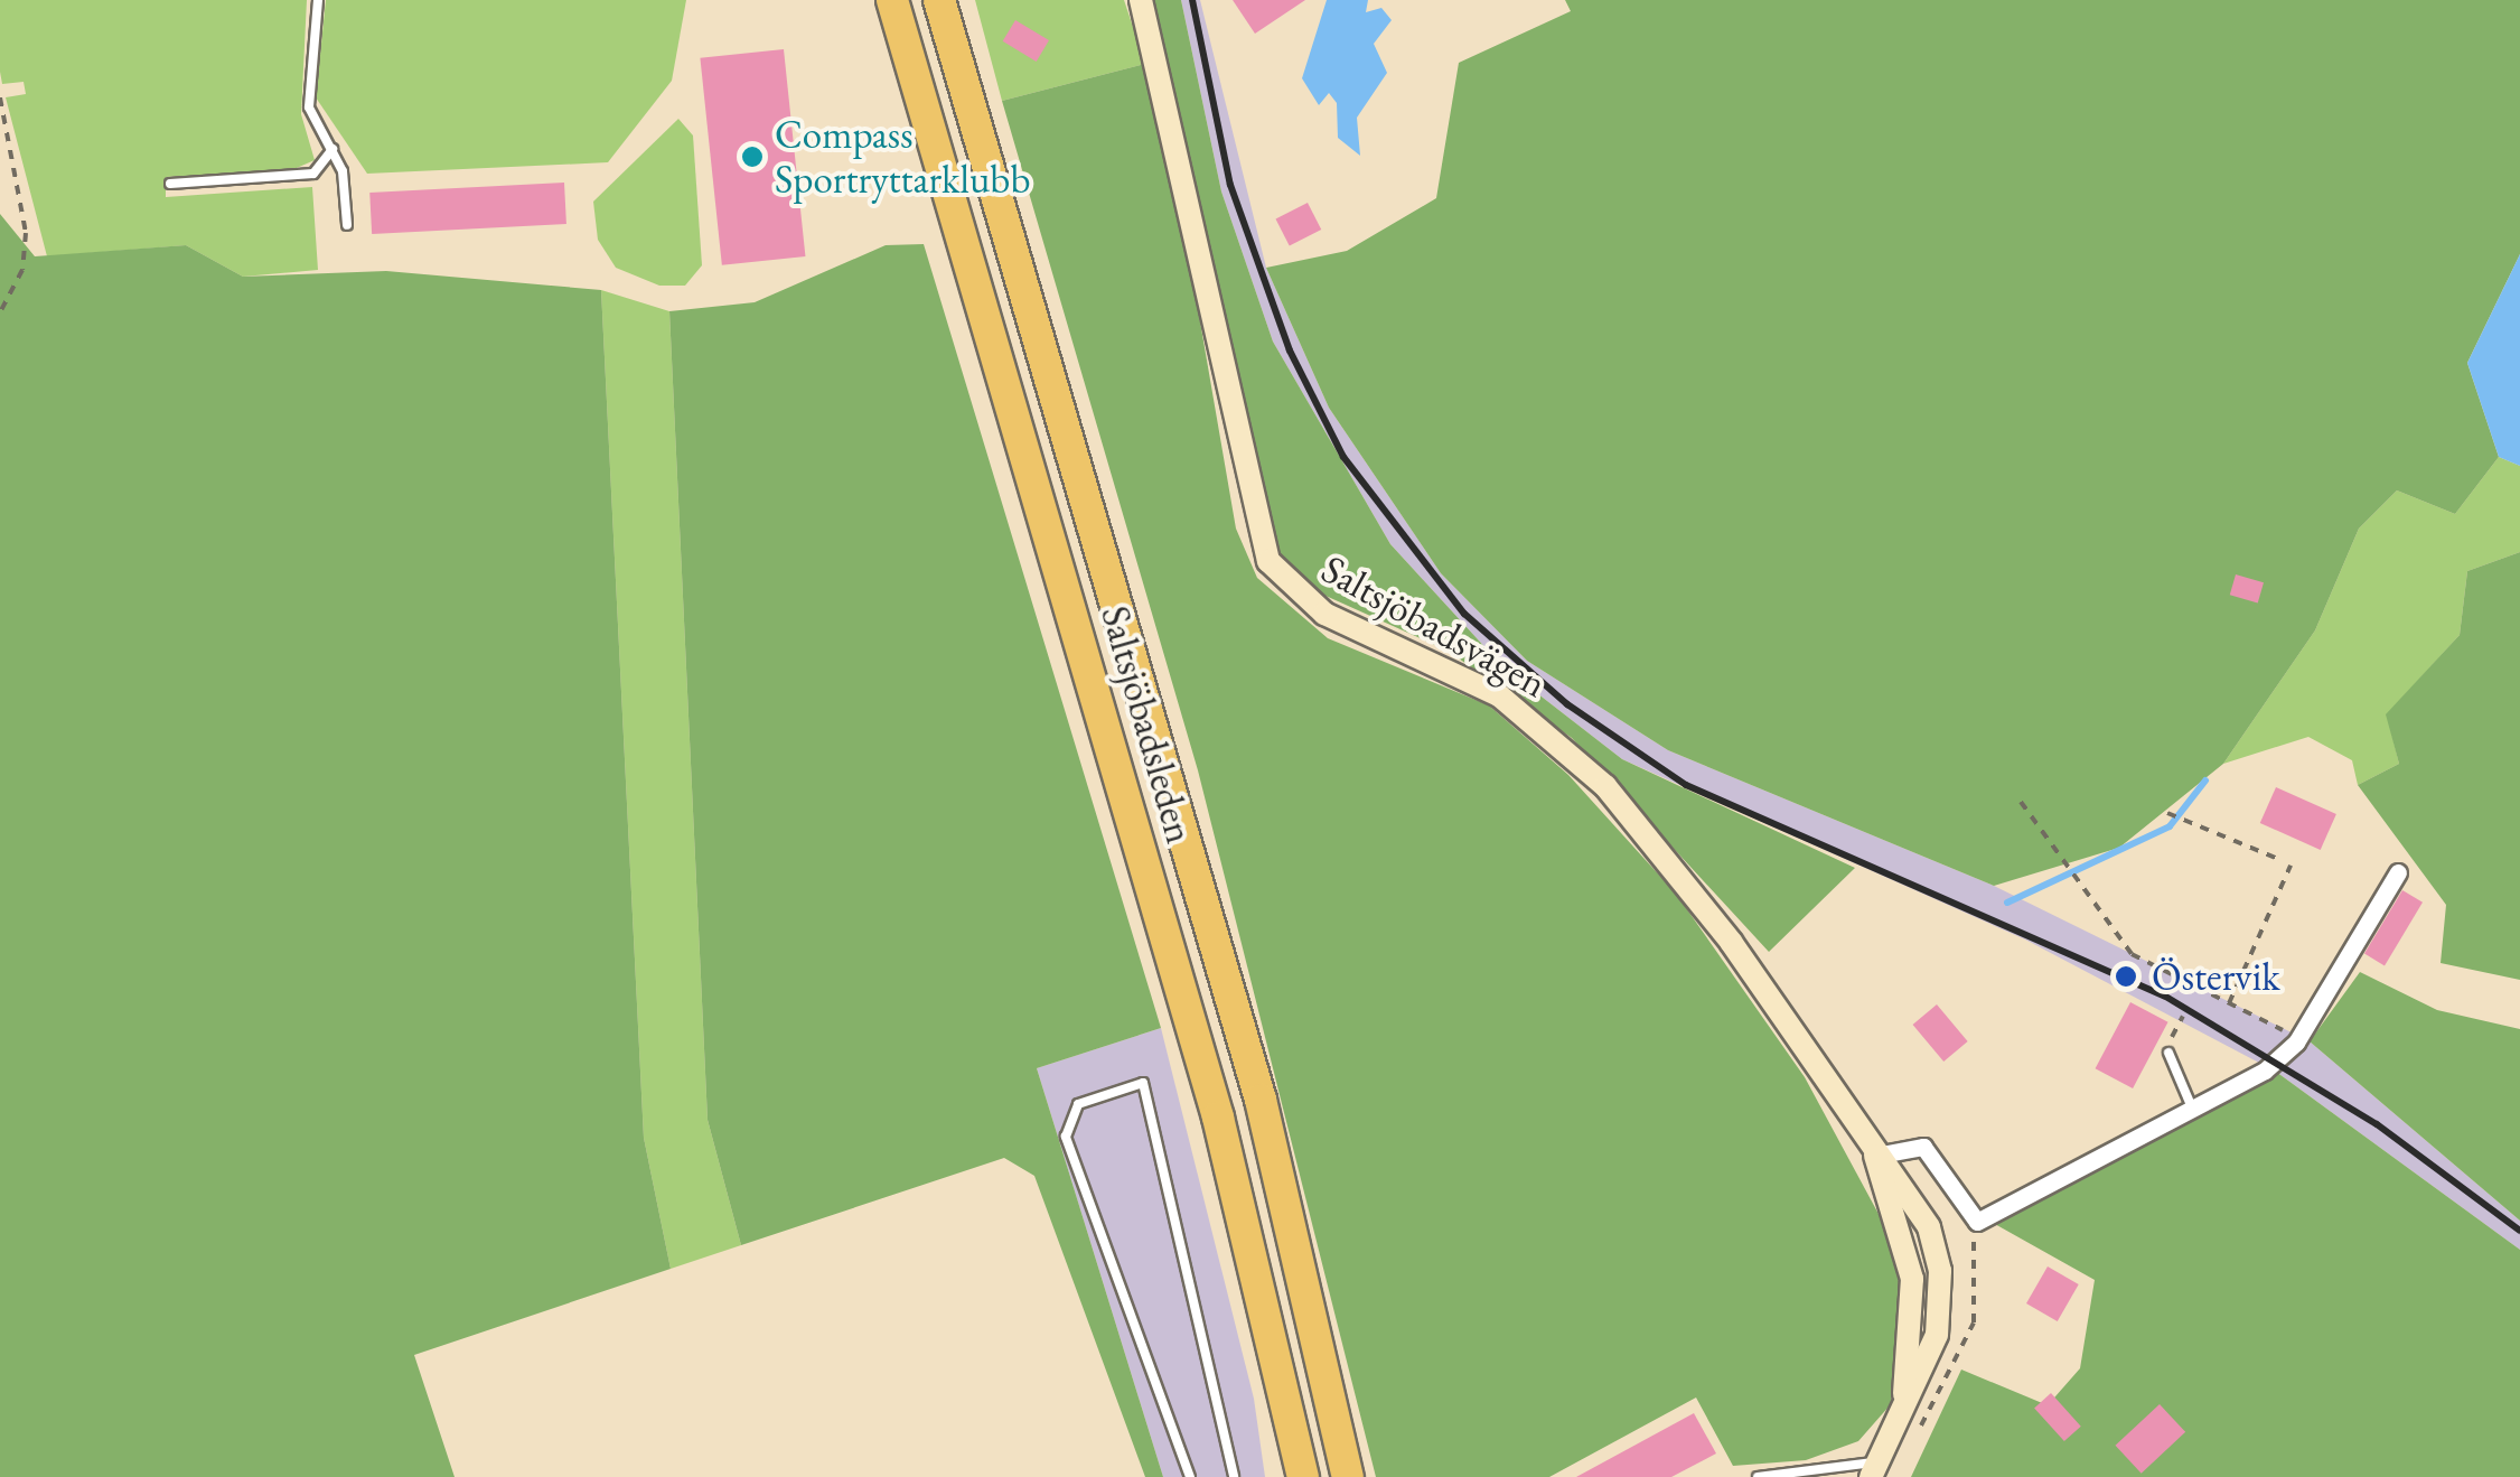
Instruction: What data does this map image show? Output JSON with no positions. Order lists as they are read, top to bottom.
{
  "streets": {
    "highway": ["Saltsjöbadsleden"],
    "street": ["Saltsjöbadsvägen"]
  },
  "places": ["Compass Sportryttarklubb", "Östervik"]
}
